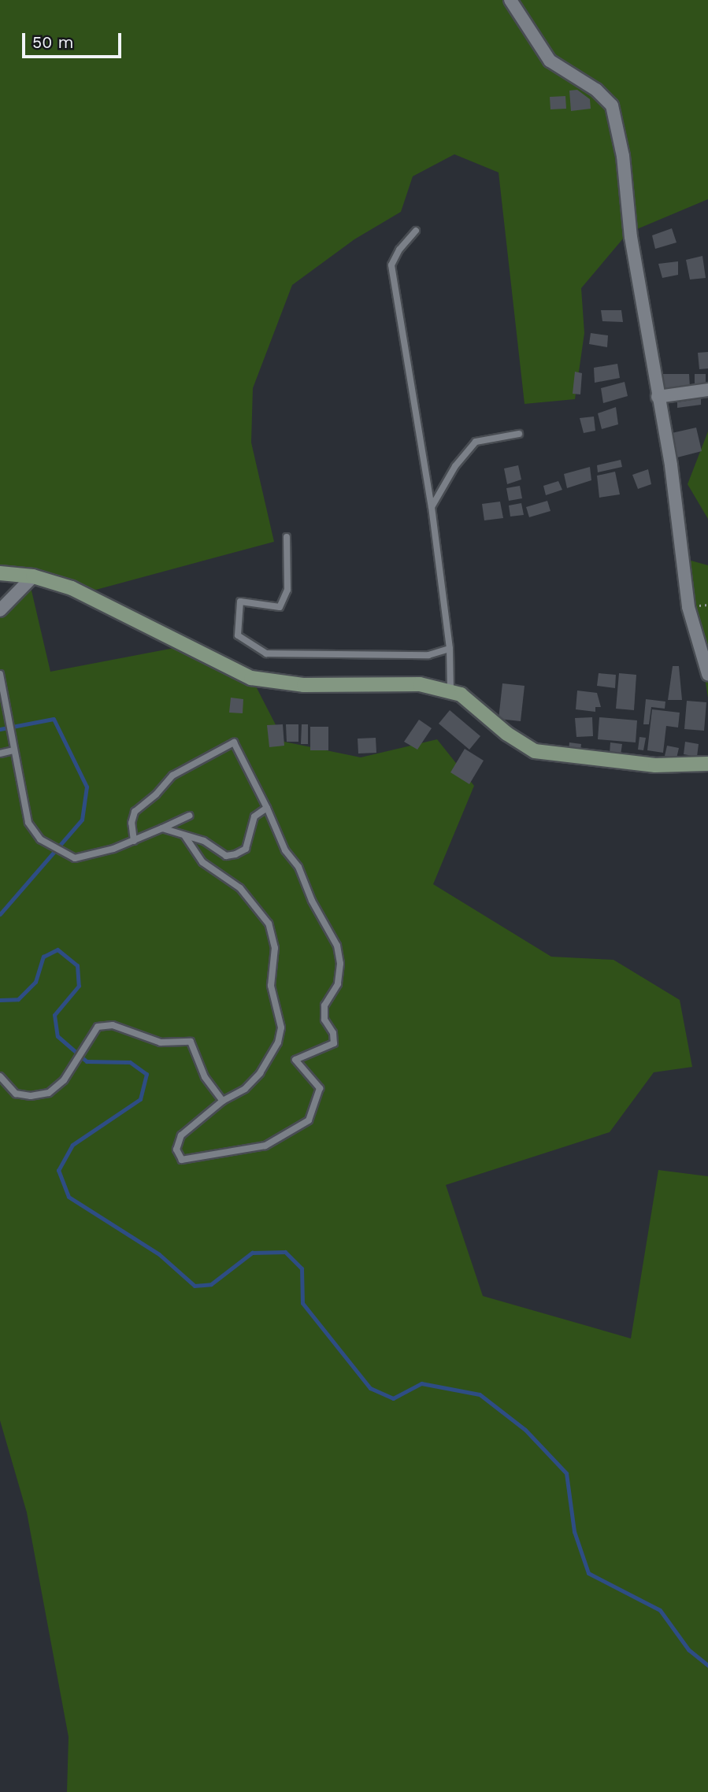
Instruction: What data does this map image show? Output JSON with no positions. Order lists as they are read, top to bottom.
{
  "scale_bar": "50 m"
}
